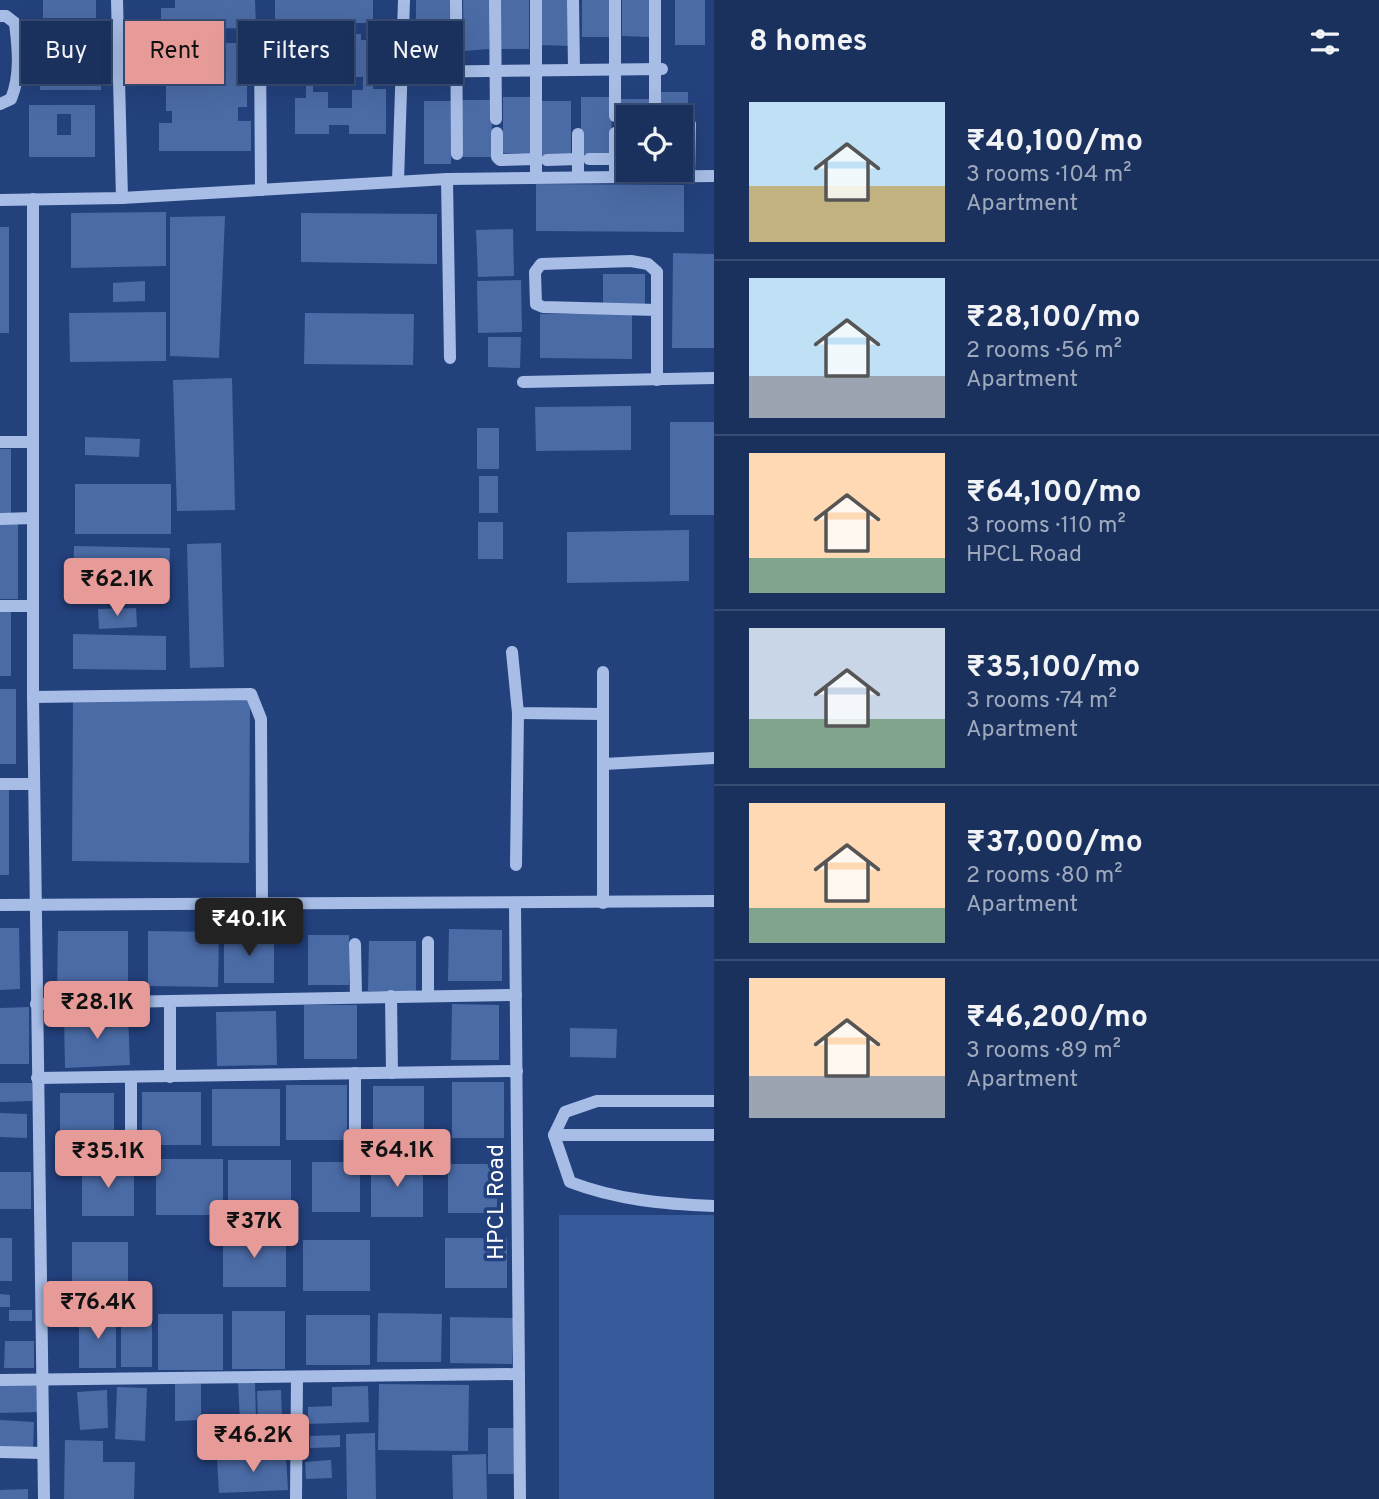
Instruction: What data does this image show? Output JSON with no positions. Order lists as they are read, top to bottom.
{
  "streets": {
    "street": ["HPCL Road"]
  },
  "page": {
    "heading": "8 homes",
    "chip": [
      "Buy",
      "Rent",
      "Filters",
      "New"
    ],
    "list": [
      {
        "name": "₹40,100/mo",
        "note": "3 rooms · 104 m² · Apartment"
      },
      {
        "name": "₹28,100/mo",
        "note": "2 rooms · 56 m² · Apartment"
      },
      {
        "name": "₹64,100/mo",
        "note": "3 rooms · 110 m² · HPCL Road"
      },
      {
        "name": "₹35,100/mo",
        "note": "3 rooms · 74 m² · Apartment"
      },
      {
        "name": "₹37,000/mo",
        "note": "2 rooms · 80 m² · Apartment"
      },
      {
        "name": "₹46,200/mo",
        "note": "3 rooms · 89 m² · Apartment"
      }
    ],
    "price": [
      "₹62.1K",
      "₹40.1K",
      "₹28.1K",
      "₹64.1K",
      "₹35.1K",
      "₹37K",
      "₹76.4K",
      "₹46.2K"
    ]
  }
}
